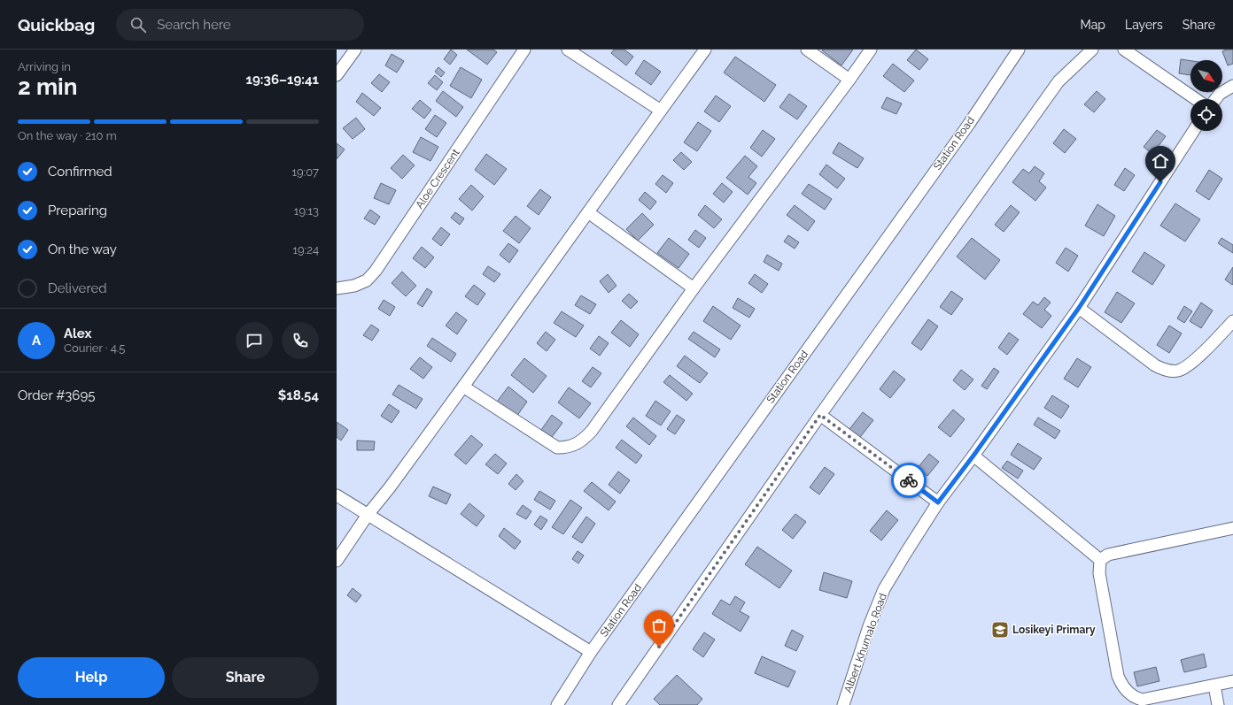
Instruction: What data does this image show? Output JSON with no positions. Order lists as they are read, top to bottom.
{
  "streets": {
    "street": ["Station Road", "Aloe Crescent", "Albert Khumalo Road"]
  },
  "places": {
    "school or university": ["Losikeyi Primary"]
  },
  "north": "bottom right",
  "page": {
    "header": "Quickbag",
    "search": "Search here",
    "nav": ["Map", "Layers", "Share"],
    "heading": ["2 min", "Arriving in", "19:36–19:41"],
    "panel": [
      "Alex",
      "Courier · 4.5",
      "Order #3695",
      "$18.54"
    ],
    "bar": "On the way · 210 m",
    "list": [
      ["Confirmed", "19:07"],
      ["Preparing", "19:13"],
      ["On the way", "19:24"],
      "Delivered"
    ],
    "round": "A",
    "buttons": ["Help", "Share"]
  }
}
